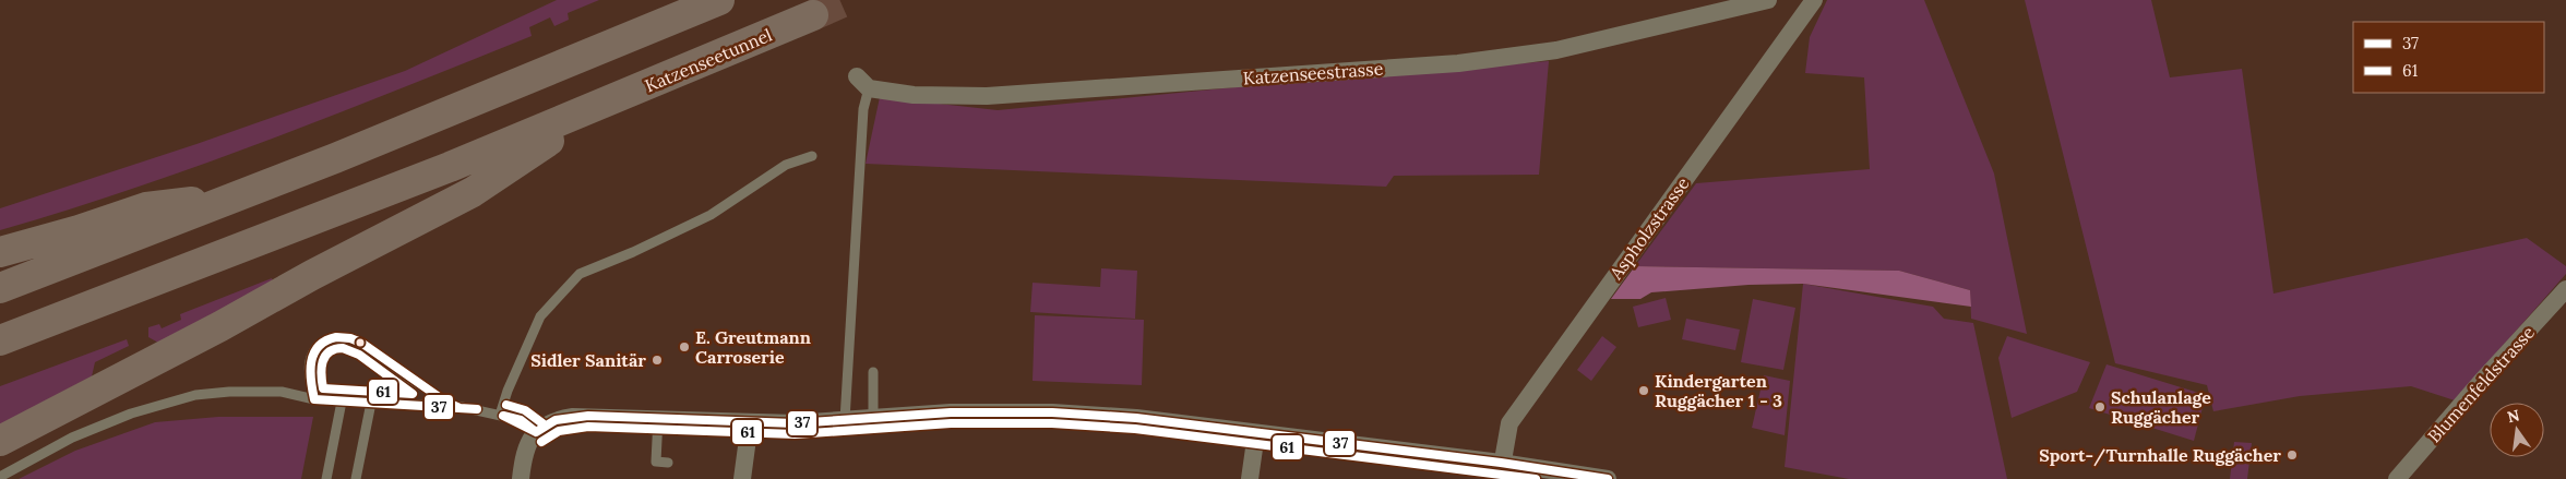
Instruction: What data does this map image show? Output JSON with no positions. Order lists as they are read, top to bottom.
{
  "streets": {
    "highway": ["Katzenseetunnel"],
    "street": ["Katzenseestrasse", "Aspholzstrasse", "Blumenfeldstrasse"]
  },
  "places": [
    "E. Greutmann Carroserie",
    "Sidler Sanitär",
    "Kindergarten Ruggächer 1 - 3",
    "Schulanlage Ruggächer",
    "Sport-/Turnhalle Ruggächer"
  ],
  "lines": ["transit line 37", "transit line 61"],
  "legend": ["37", "61"],
  "north": "top"
}
